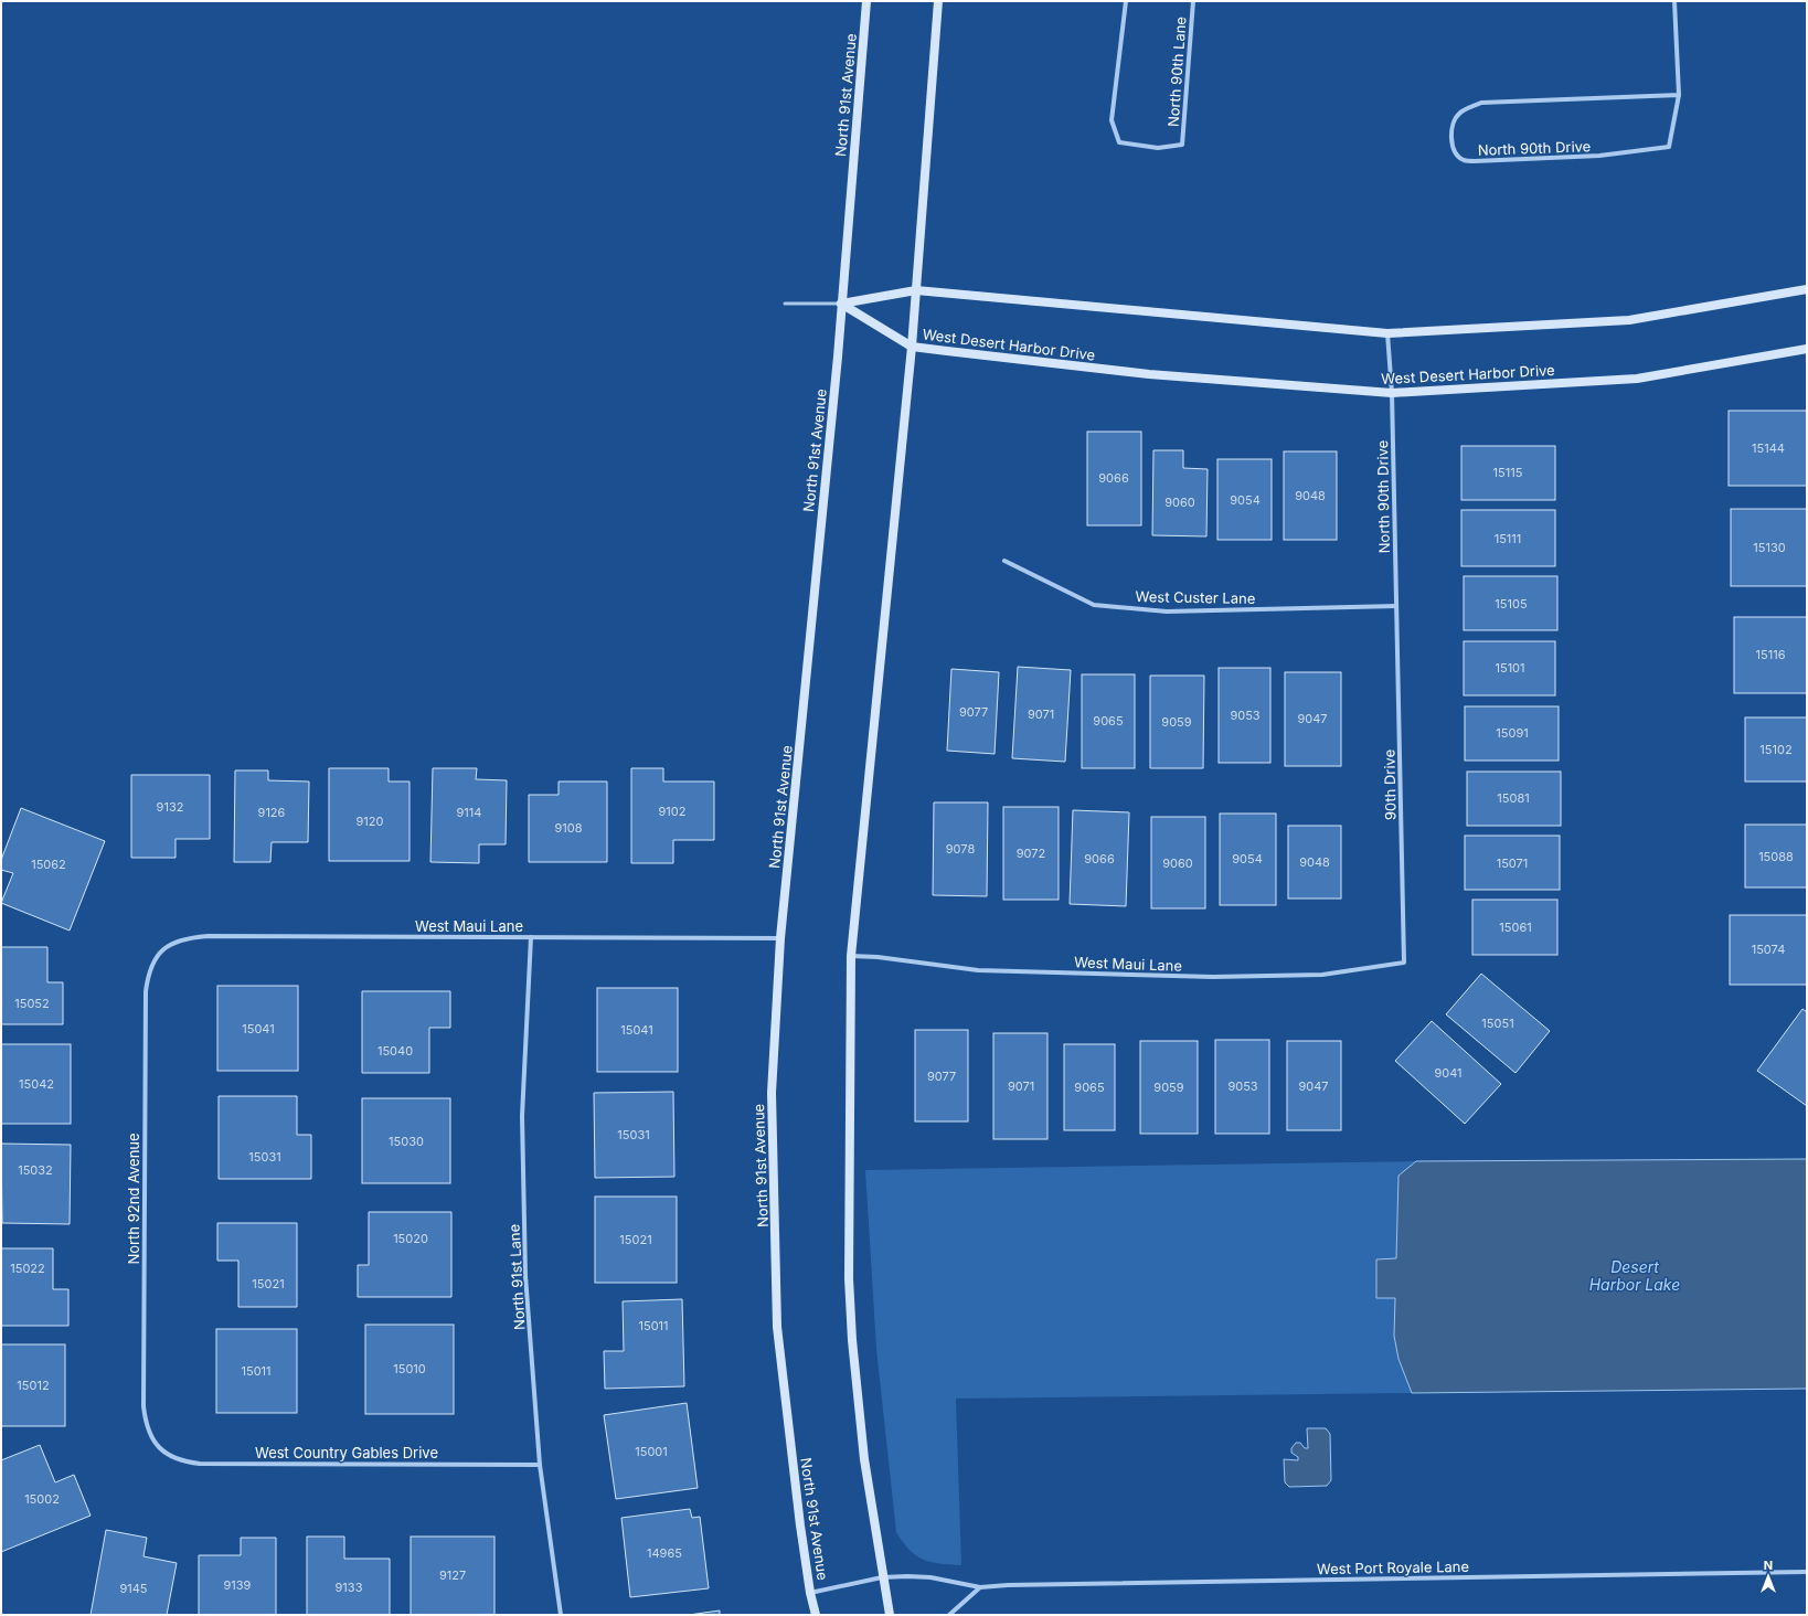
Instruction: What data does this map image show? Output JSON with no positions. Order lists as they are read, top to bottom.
{
  "streets": {
    "main road": ["North 91st Avenue", "West Desert Harbor Drive"],
    "street": [
      "North 90th Lane",
      "North 90th Drive",
      "West Custer Lane",
      "90th Drive",
      "West Maui Lane",
      "North 92nd Avenue",
      "North 91st Lane",
      "West Country Gables Drive",
      "West Port Royale Lane"
    ]
  },
  "crossings": [
    ["North 91st Avenue", "West Desert Harbor Drive"],
    ["North 91st Avenue", "West Maui Lane"],
    ["North 91st Avenue", "West Port Royale Lane"],
    ["North 90th Drive", "West Desert Harbor Drive"],
    ["North 90th Drive", "West Custer Lane"],
    ["North 90th Drive", "90th Drive"],
    ["West Custer Lane", "90th Drive"],
    ["90th Drive", "West Maui Lane"],
    ["West Maui Lane", "North 92nd Avenue"],
    ["West Maui Lane", "North 91st Lane"],
    ["North 92nd Avenue", "West Country Gables Drive"],
    ["North 91st Lane", "West Country Gables Drive"]
  ],
  "water": ["Desert Harbor Lake"],
  "house_numbers": [
    "15144",
    "15115",
    "9066",
    "9048",
    "9054",
    "9060",
    "15111",
    "15130",
    "15105",
    "15116",
    "15101",
    "9077",
    "9071",
    "9053",
    "9047",
    "9065",
    "9059",
    "15091",
    "15102",
    "15081",
    "9132",
    "9102",
    "9126",
    "9114",
    "9120",
    "9108",
    "9078",
    "9072",
    "15088",
    "9066",
    "9054",
    "9048",
    "9060",
    "15071",
    "15062",
    "15061",
    "15074",
    "15052",
    "15051",
    "15041",
    "15041",
    "15040",
    "9041",
    "9077",
    "15042",
    "9071",
    "9053",
    "9047",
    "9065",
    "9059",
    "15031",
    "15030",
    "15031",
    "15032",
    "15020",
    "15021",
    "15022",
    "15021",
    "15011",
    "15010",
    "15011",
    "15012",
    "15001",
    "15002",
    "14965",
    "9127",
    "9139",
    "9133",
    "9145"
  ],
  "north": "top"
}
